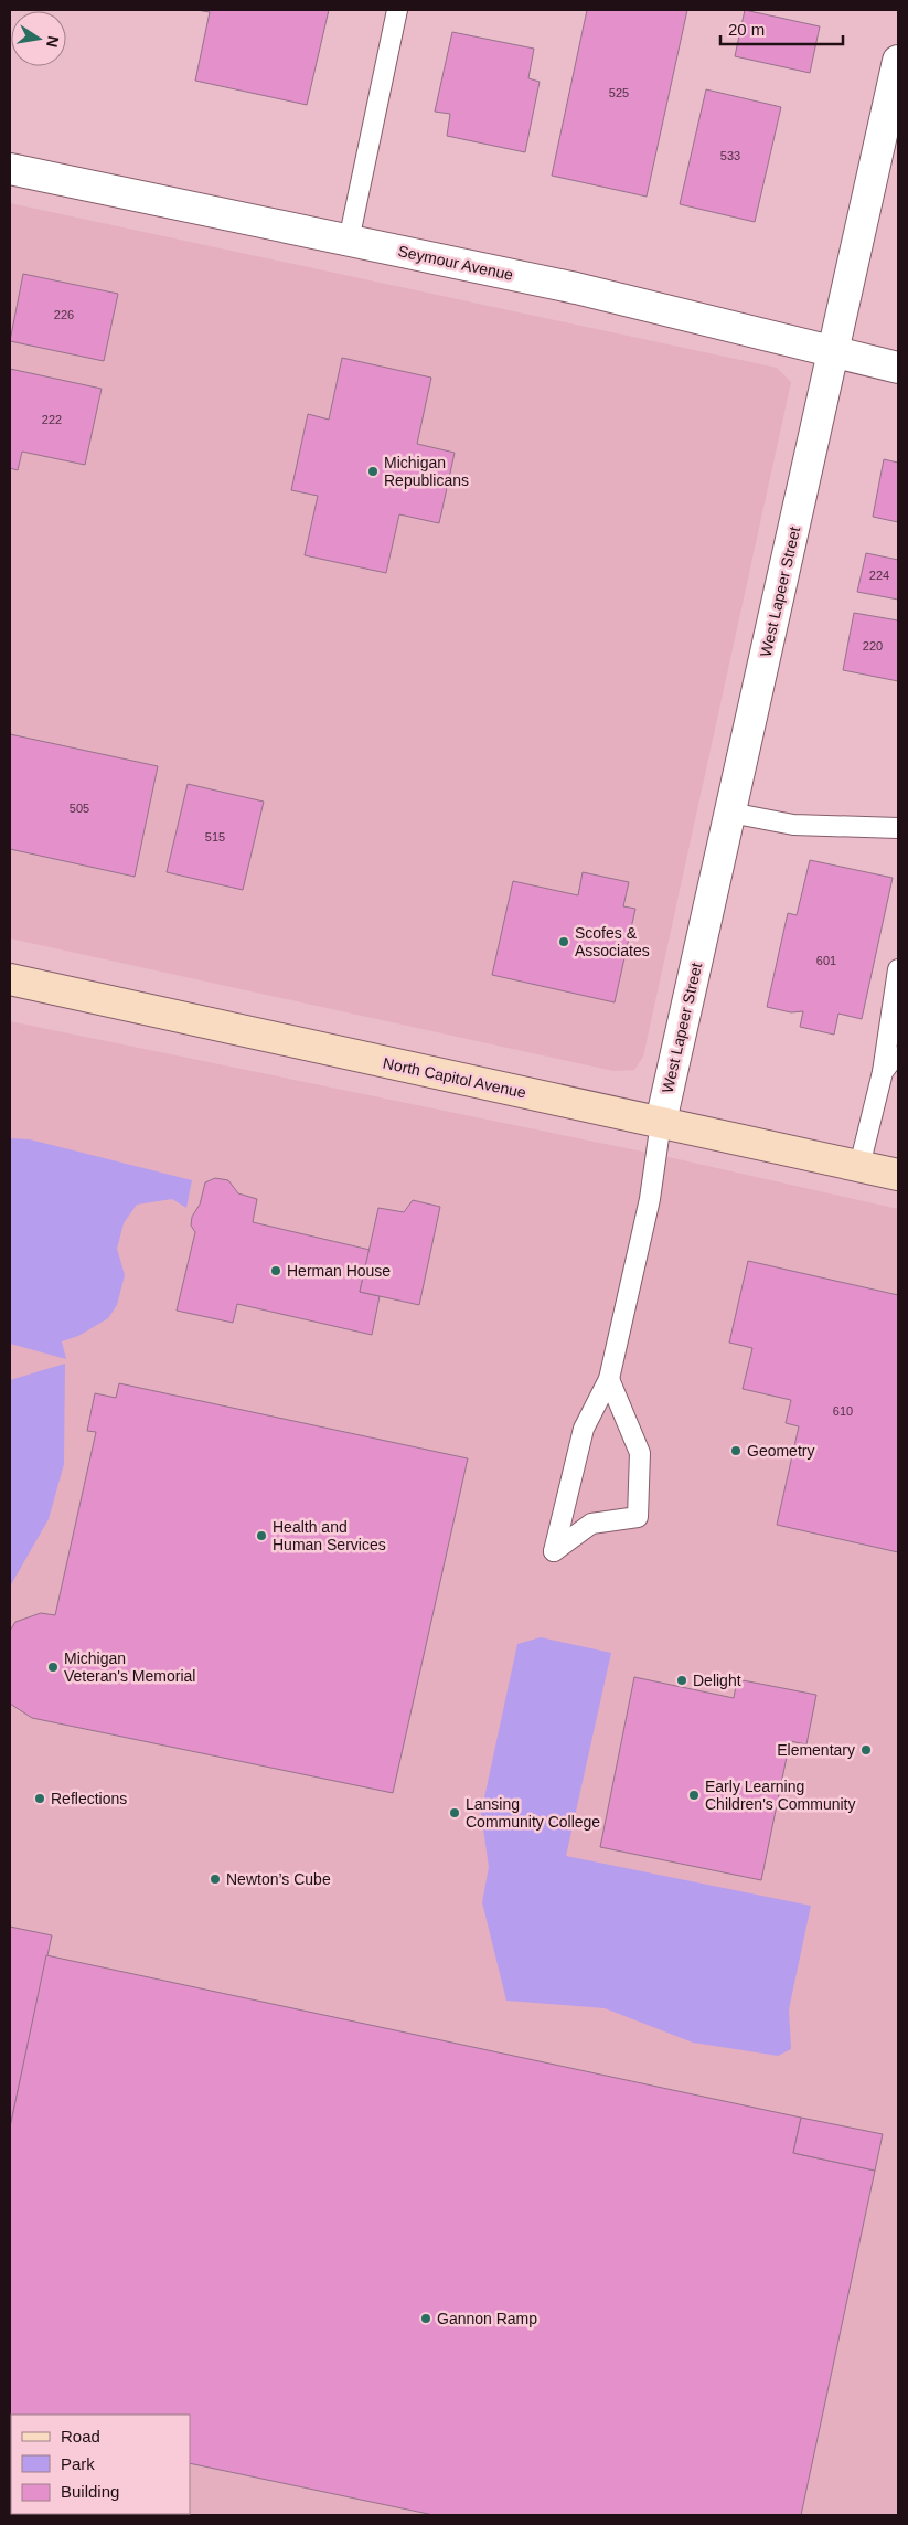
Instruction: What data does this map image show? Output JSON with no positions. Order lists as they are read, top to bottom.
{
  "streets": {
    "street": ["Seymour Avenue", "West Lapeer Street", "North Capitol Avenue"]
  },
  "crossings": [
    ["Seymour Avenue", "West Lapeer Street"],
    ["West Lapeer Street", "North Capitol Avenue"]
  ],
  "places": [
    "Michigan Republicans",
    "Scofes & Associates",
    "Herman House",
    "Geometry",
    "Health and Human Services",
    "Michigan Veteran's Memorial",
    "Delight",
    "Elementary",
    "Early Learning Children's Community",
    "Reflections",
    "Lansing Community College",
    "Newton’s Cube",
    "Gannon Ramp"
  ],
  "house_numbers": [
    "525",
    "533",
    "226",
    "222",
    "224",
    "220",
    "505",
    "515",
    "601",
    "610"
  ],
  "legend": ["Road", "Park", "Building"],
  "scale_bar": "20 m",
  "north": "right"
}
